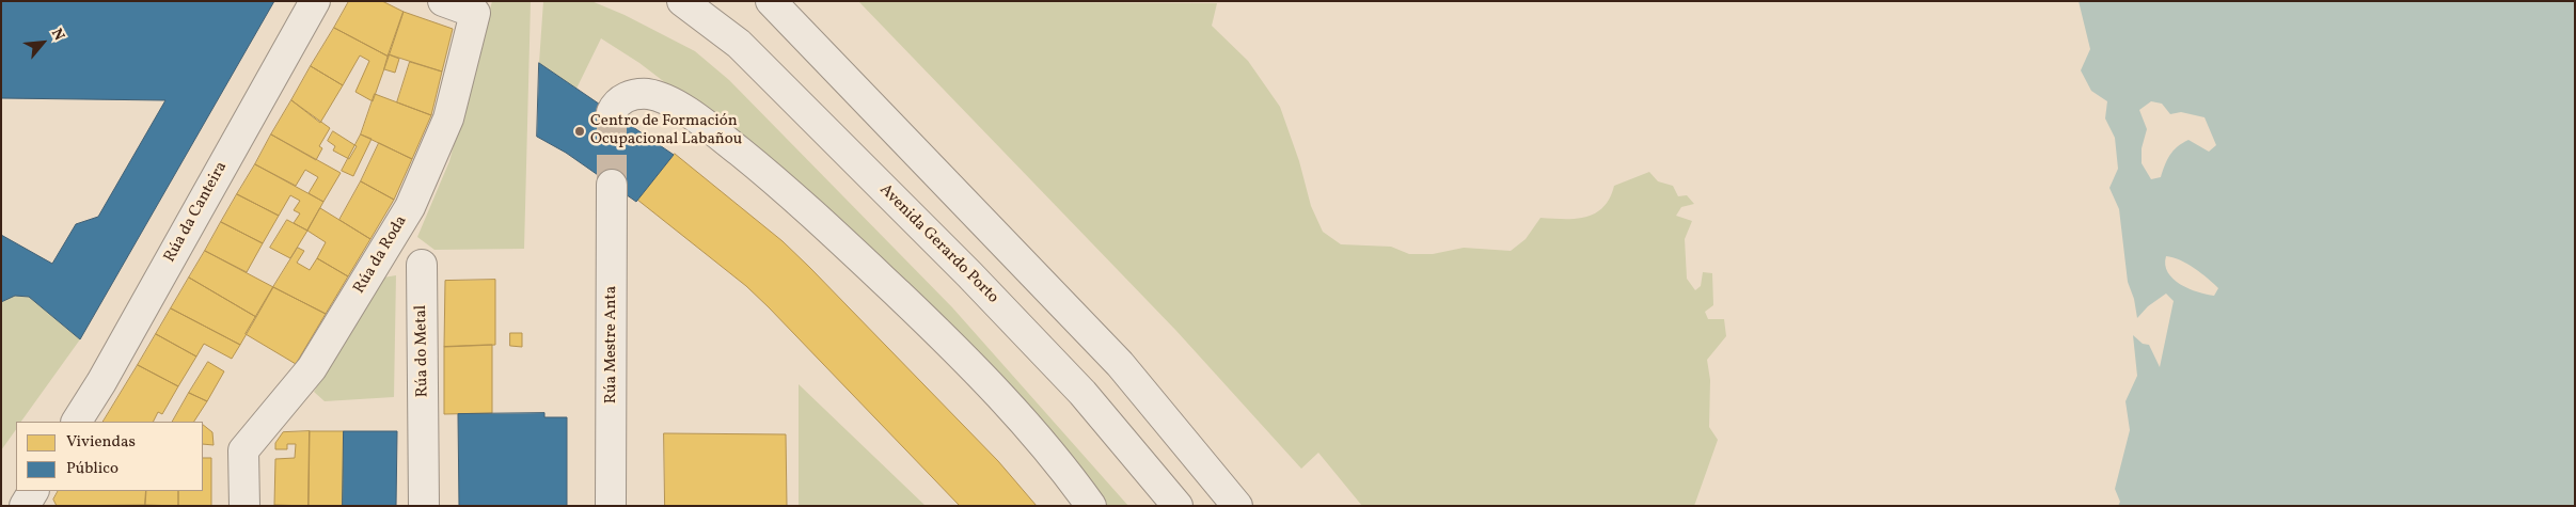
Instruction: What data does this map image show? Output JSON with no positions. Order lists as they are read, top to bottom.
{
  "streets": {
    "street": [
      "Rúa da Canteira",
      "Avenida Gerardo Porto",
      "Rúa da Roda",
      "Rúa Mestre Anta",
      "Rúa do Metal"
    ]
  },
  "places": ["Centro de Formación Ocupacional Labañou"],
  "legend": ["Viviendas", "Público"],
  "north": "top right"
}
